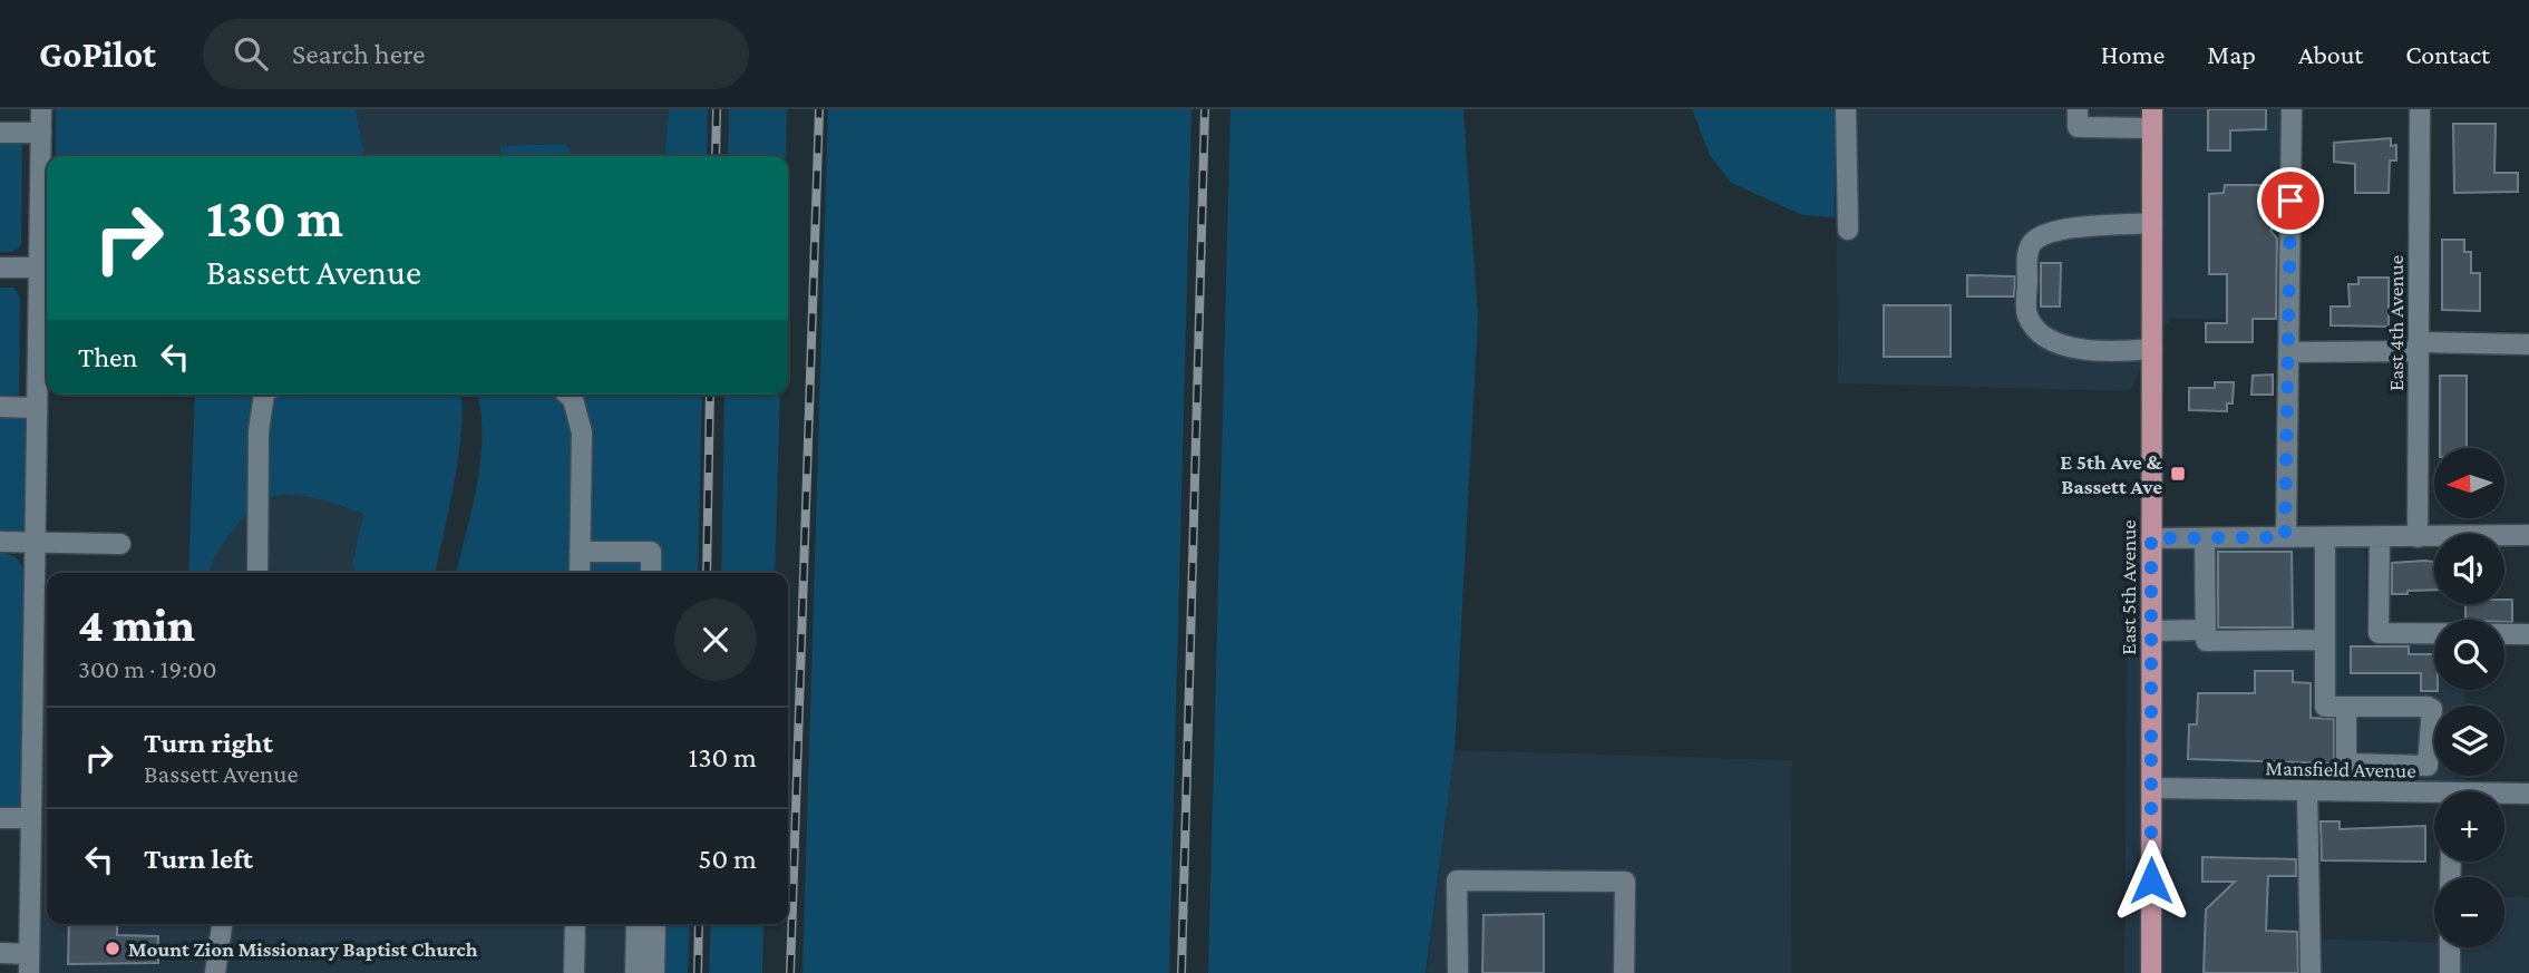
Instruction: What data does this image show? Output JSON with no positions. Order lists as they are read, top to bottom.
{
  "streets": {
    "main road": ["East 5th Avenue"],
    "street": ["East 4th Avenue", "Mansfield Avenue"]
  },
  "crossings": [
    ["East 5th Avenue", "Mansfield Avenue"]
  ],
  "places": {
    "transit": ["E 5th Ave & Bassett Ave"],
    "other": ["Mount Zion Missionary Baptist Church"]
  },
  "north": "left",
  "page": {
    "header": "GoPilot",
    "search": "Search here",
    "nav": [
      "Home",
      "Map",
      "About",
      "Contact"
    ],
    "turn": ["130 m", "Bassett Avenue"],
    "then": "Then",
    "map_buttons": ["+", "−"],
    "heading": ["4 min", "300 m · 19:00"],
    "list": [
      {
        "name": "Turn right",
        "note": "Bassett Avenue",
        "value": "130 m"
      },
      {
        "name": "Turn left",
        "value": "50 m"
      }
    ]
  }
}
